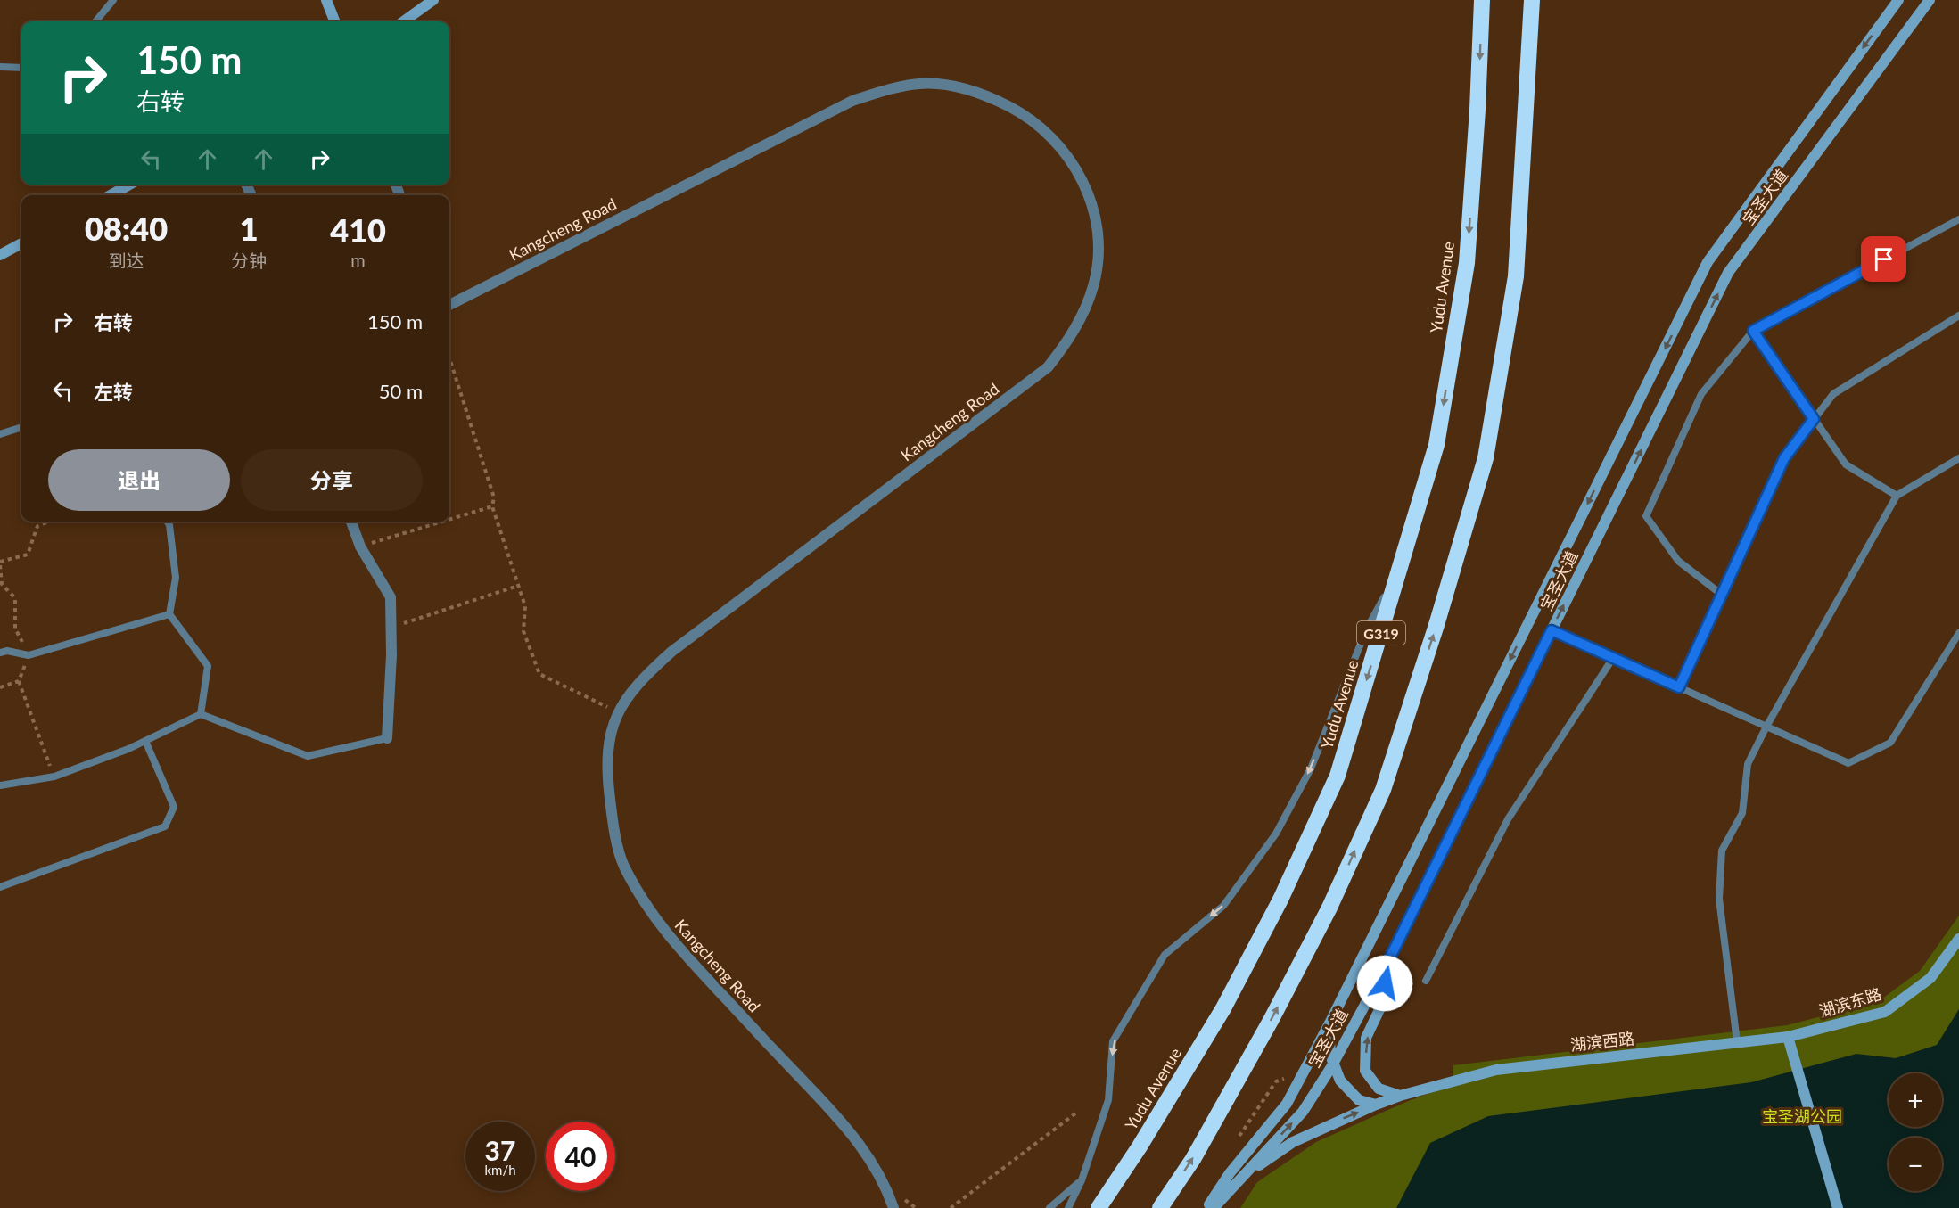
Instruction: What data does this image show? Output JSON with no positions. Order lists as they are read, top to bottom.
{
  "streets": {
    "highway": ["Yudu Avenue", "G319"],
    "main road": ["宝圣大道", "湖滨东路", "湖滨西路"],
    "street": ["Kangcheng Road"]
  },
  "crossings": [
    ["宝圣大道", "湖滨西路"],
    ["湖滨东路", "湖滨西路"]
  ],
  "parks": ["宝圣湖公园"],
  "page": {
    "turn": ["150 m", "右转"],
    "eta": [
      "08:40",
      "到达",
      "1",
      "分钟",
      "410",
      "m"
    ],
    "list": [
      {
        "name": "右转",
        "value": "150 m"
      },
      {
        "name": "左转",
        "value": "50 m"
      }
    ],
    "buttons": ["退出", "分享"],
    "map_buttons": ["+", "−"],
    "speed": "37 km/h",
    "limit": "40"
  }
}
